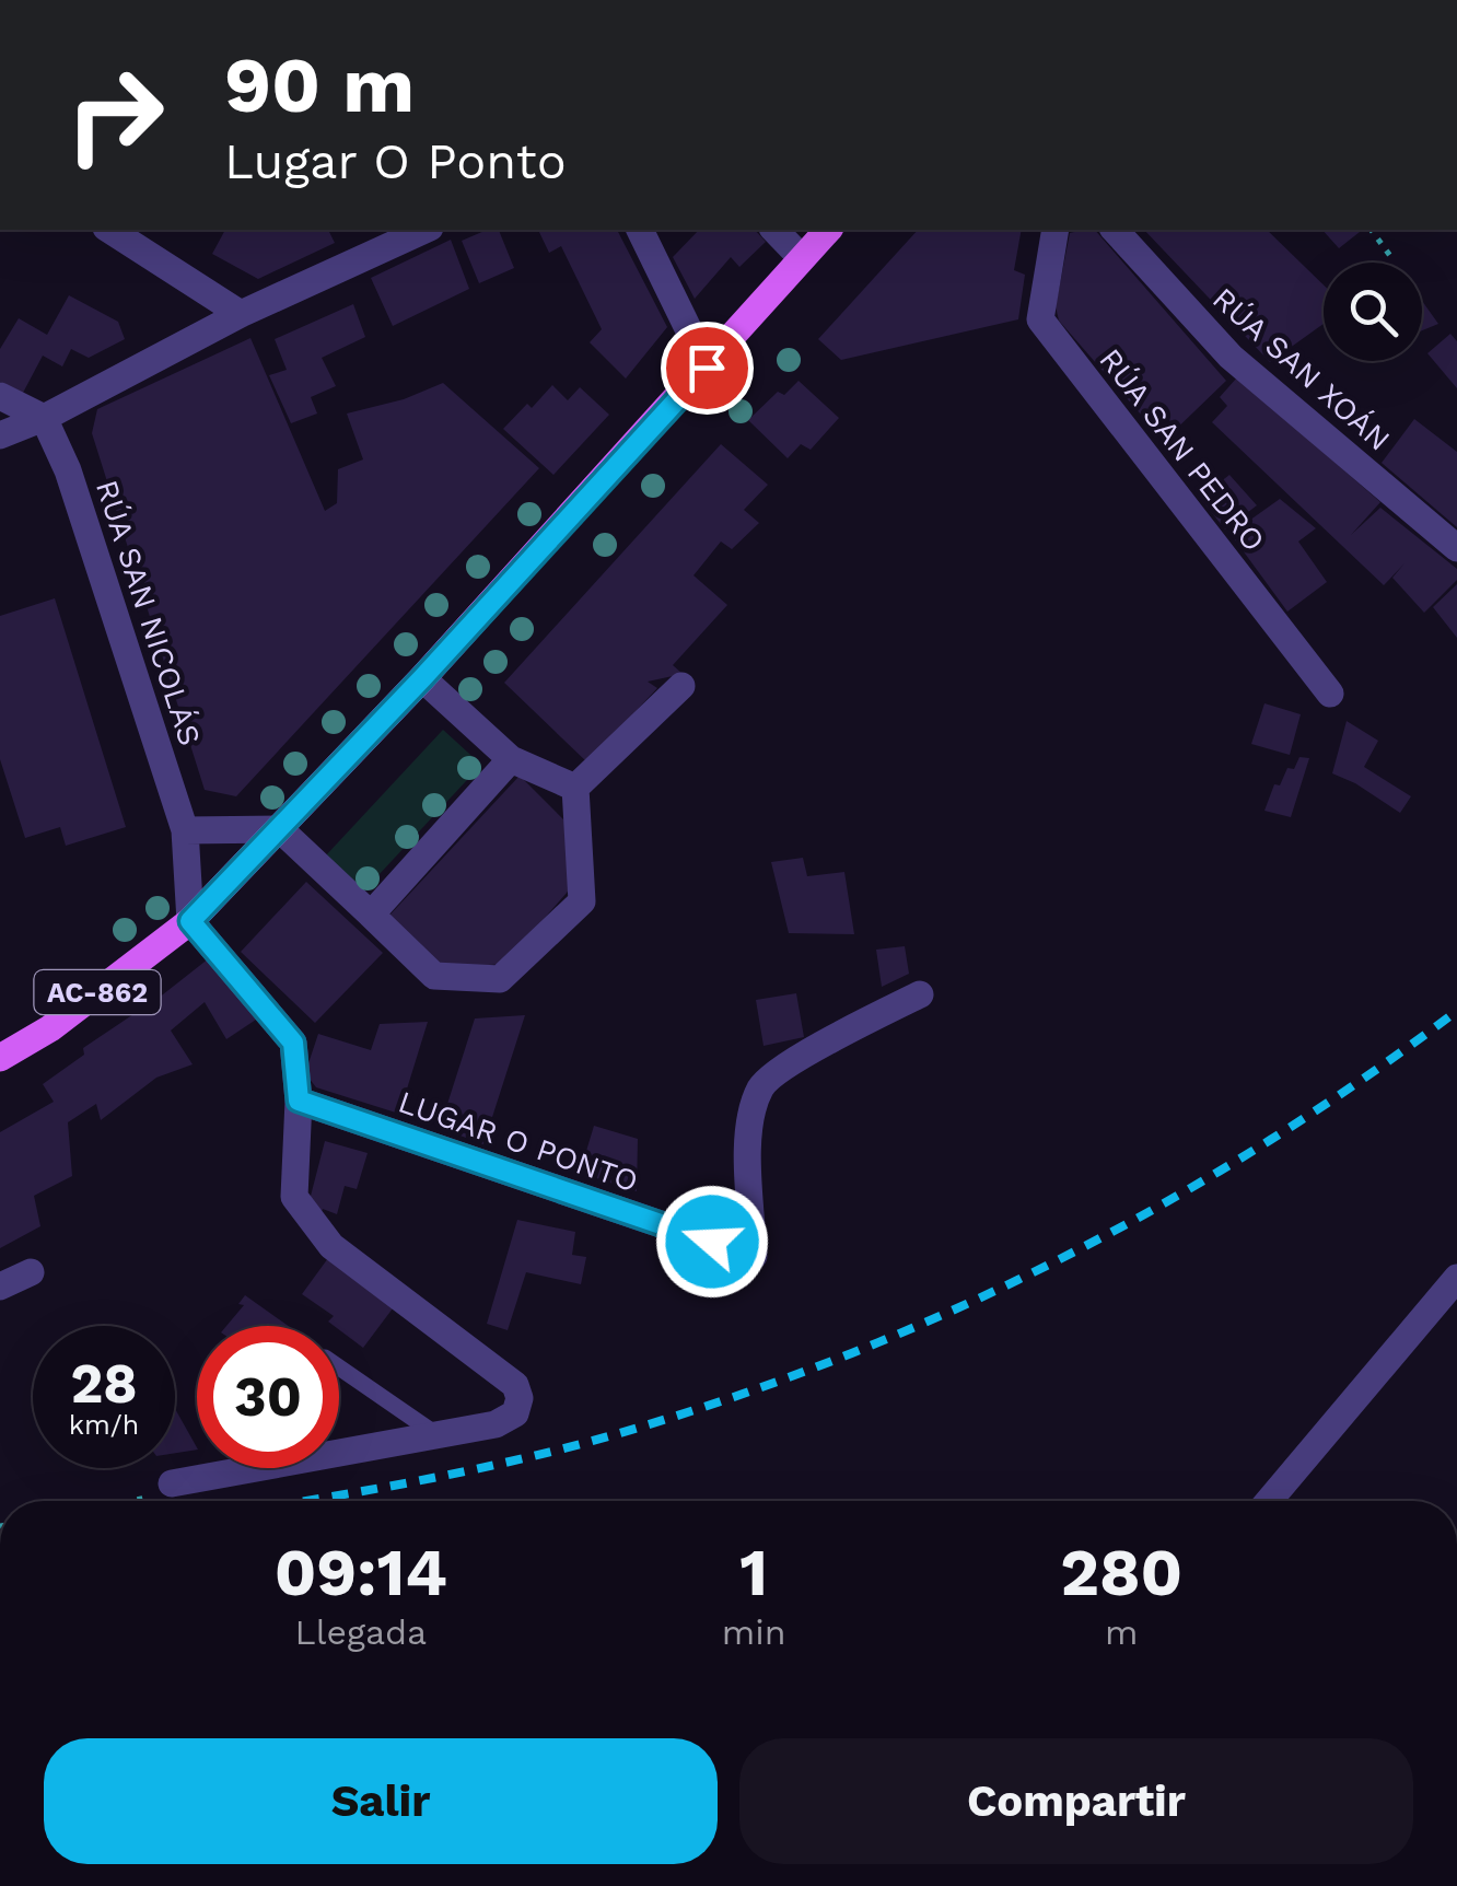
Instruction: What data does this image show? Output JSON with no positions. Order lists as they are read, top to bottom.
{
  "streets": {
    "main road": ["AC-862"],
    "street": [
      "RÚA SAN XOÁN",
      "RÚA SAN PEDRO",
      "RÚA SAN NICOLÁS",
      "LUGAR O PONTO"
    ]
  },
  "crossings": [
    ["RÚA SAN NICOLÁS", "AC-862"]
  ],
  "page": {
    "turn": ["90 m", "Lugar O Ponto"],
    "speed": "28 km/h",
    "limit": "30",
    "eta": [
      "09:14",
      "Llegada",
      "1",
      "min",
      "280",
      "m"
    ],
    "buttons": ["Salir", "Compartir"]
  }
}
